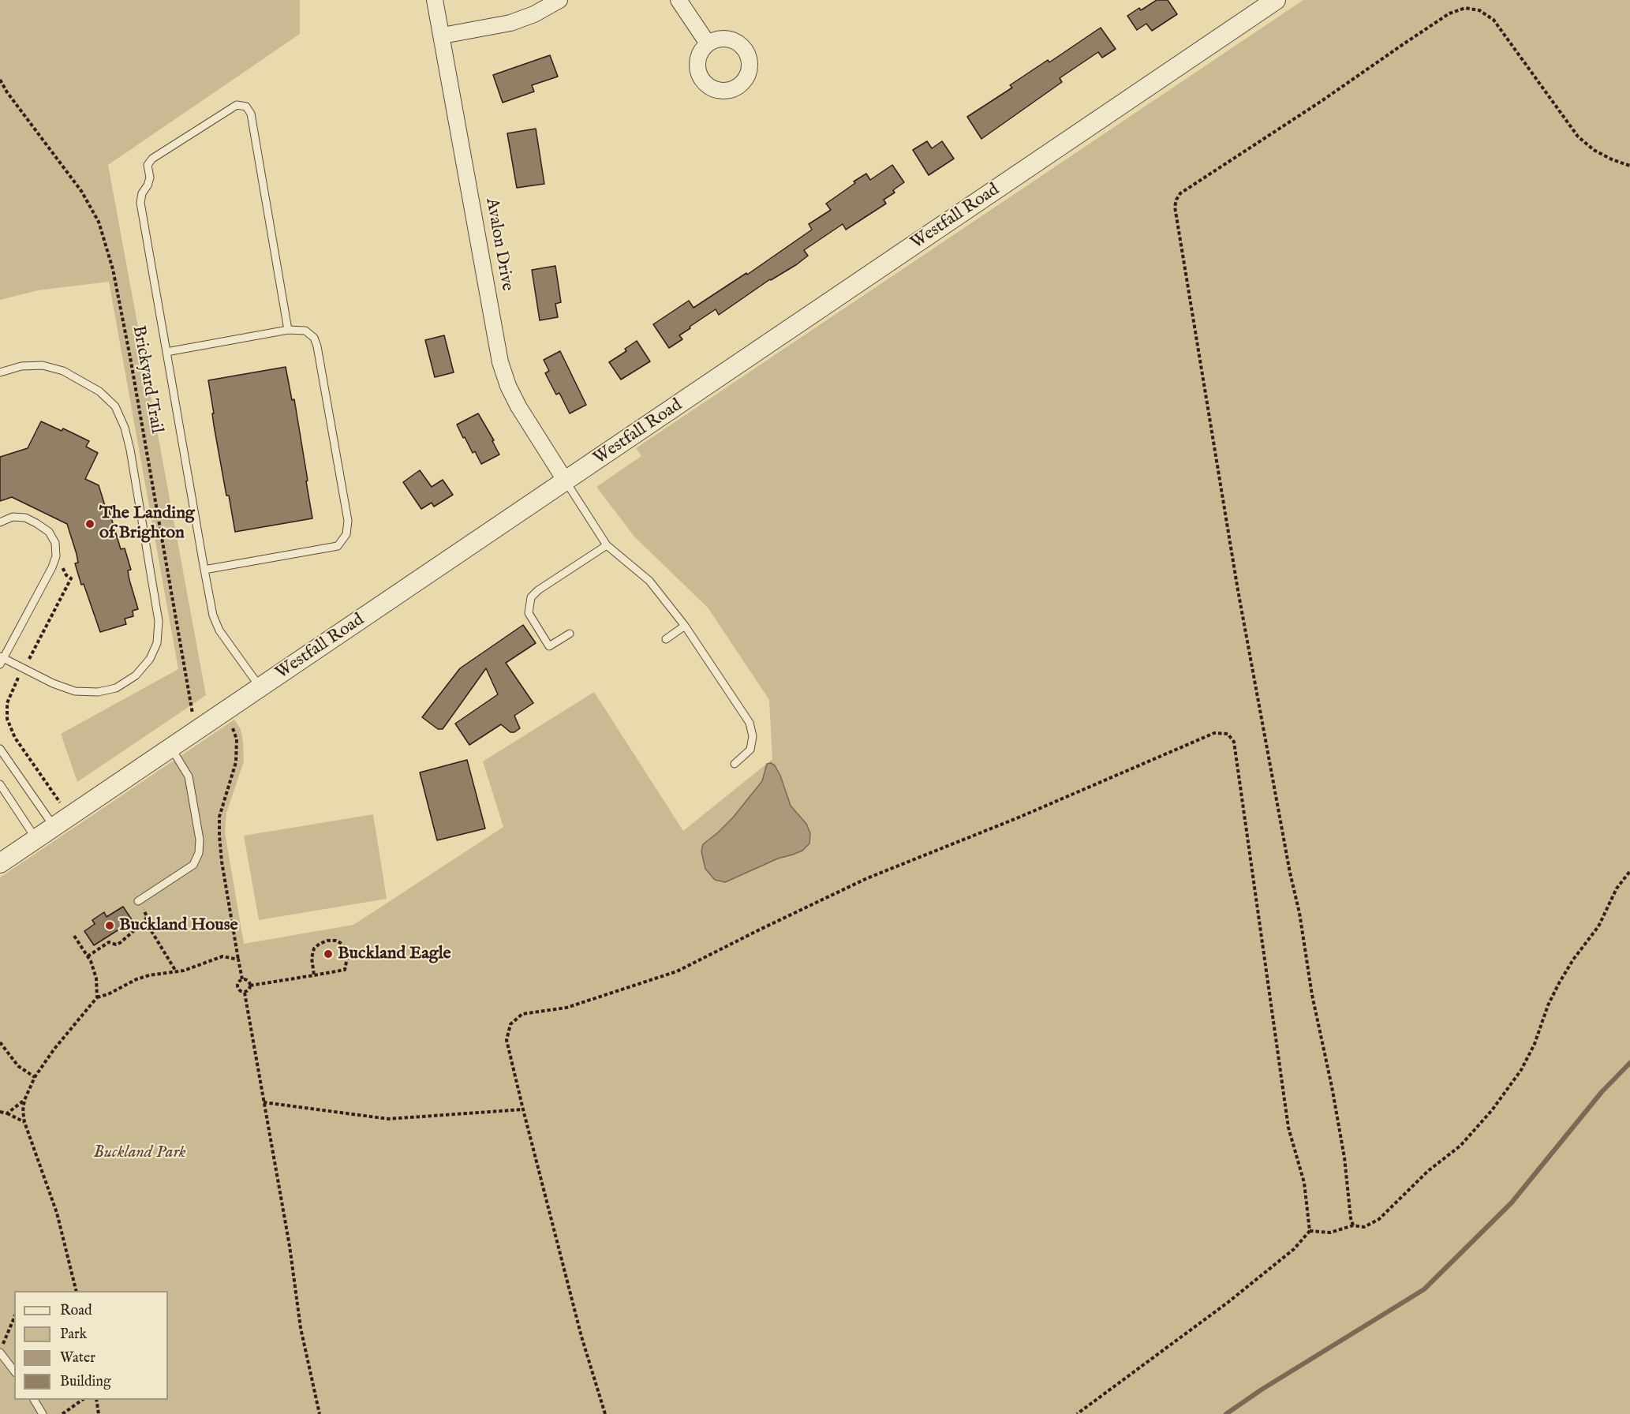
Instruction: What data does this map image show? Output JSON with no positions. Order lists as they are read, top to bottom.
{
  "streets": {
    "street": ["Westfall Road", "Avalon Drive"],
    "path": ["Brickyard Trail"]
  },
  "crossings": [
    ["Westfall Road", "Avalon Drive"]
  ],
  "parks": ["Buckland Park"],
  "places": ["The Landing of Brighton", "Buckland House", "Buckland Eagle"],
  "legend": [
    "Road",
    "Park",
    "Water",
    "Building"
  ]
}
